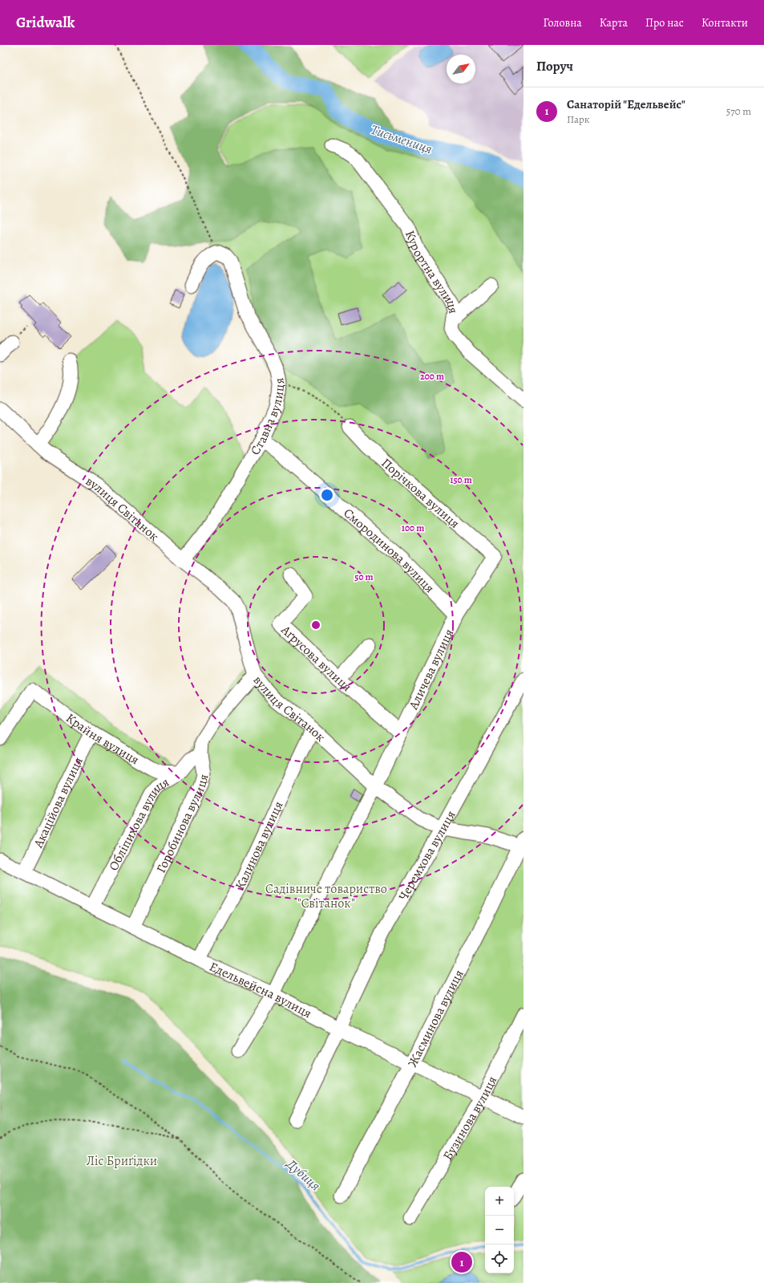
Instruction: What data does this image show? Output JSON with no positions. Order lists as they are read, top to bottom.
{
  "streets": {
    "street": [
      "Курортна вулиця",
      "Ставна вулиця",
      "Порічкова вулиця",
      "вулиця Світанок",
      "Смородинова вулиця",
      "Аґрусова вулиця",
      "Аличева вулиця",
      "Крайня вулиця",
      "Акаційова вулиця",
      "Горобинова вулиця",
      "Обліпихова вулиця",
      "Калинова вулиця",
      "Черемхова вулиця",
      "Едельвейсна вулиця",
      "Жасминова вулиця",
      "Бузинова вулиця"
    ]
  },
  "crossings": [
    ["Ставна вулиця", "вулиця Світанок"],
    ["Ставна вулиця", "Смородинова вулиця"],
    ["Порічкова вулиця", "Аличева вулиця"],
    ["вулиця Світанок", "Аличева вулиця"],
    ["вулиця Світанок", "Горобинова вулиця"],
    ["вулиця Світанок", "Калинова вулиця"],
    ["вулиця Світанок", "Черемхова вулиця"],
    ["вулиця Світанок", "Жасминова вулиця"],
    ["Смородинова вулиця", "Аличева вулиця"],
    ["Аґрусова вулиця", "Аличева вулиця"],
    ["Аличева вулиця", "Едельвейсна вулиця"],
    ["Крайня вулиця", "Акаційова вулиця"],
    ["Крайня вулиця", "Обліпихова вулиця"],
    ["Акаційова вулиця", "Едельвейсна вулиця"],
    ["Горобинова вулиця", "Обліпихова вулиця"],
    ["Горобинова вулиця", "Едельвейсна вулиця"],
    ["Обліпихова вулиця", "Едельвейсна вулиця"],
    ["Калинова вулиця", "Едельвейсна вулиця"],
    ["Черемхова вулиця", "Едельвейсна вулиця"],
    ["Едельвейсна вулиця", "Жасминова вулиця"],
    ["Едельвейсна вулиця", "Бузинова вулиця"]
  ],
  "water": ["Тисьмениця", "Дубиця"],
  "parks": ["Садівниче товариство \"Світанок\"", "Ліс Бриґідки"],
  "north": "top right",
  "page": {
    "header": "Gridwalk",
    "nav": [
      "Головна",
      "Карта",
      "Про нас",
      "Контакти"
    ],
    "heading": "Поруч",
    "list": [
      {
        "mark": "1",
        "name": "Санаторій \"Едельвейс\"",
        "note": "Парк",
        "value": "570 m"
      }
    ],
    "map_buttons": ["+", "−"],
    "pins": "1"
  },
  "rings": [
    "200 m",
    "150 m",
    "100 m",
    "50 m"
  ]
}
